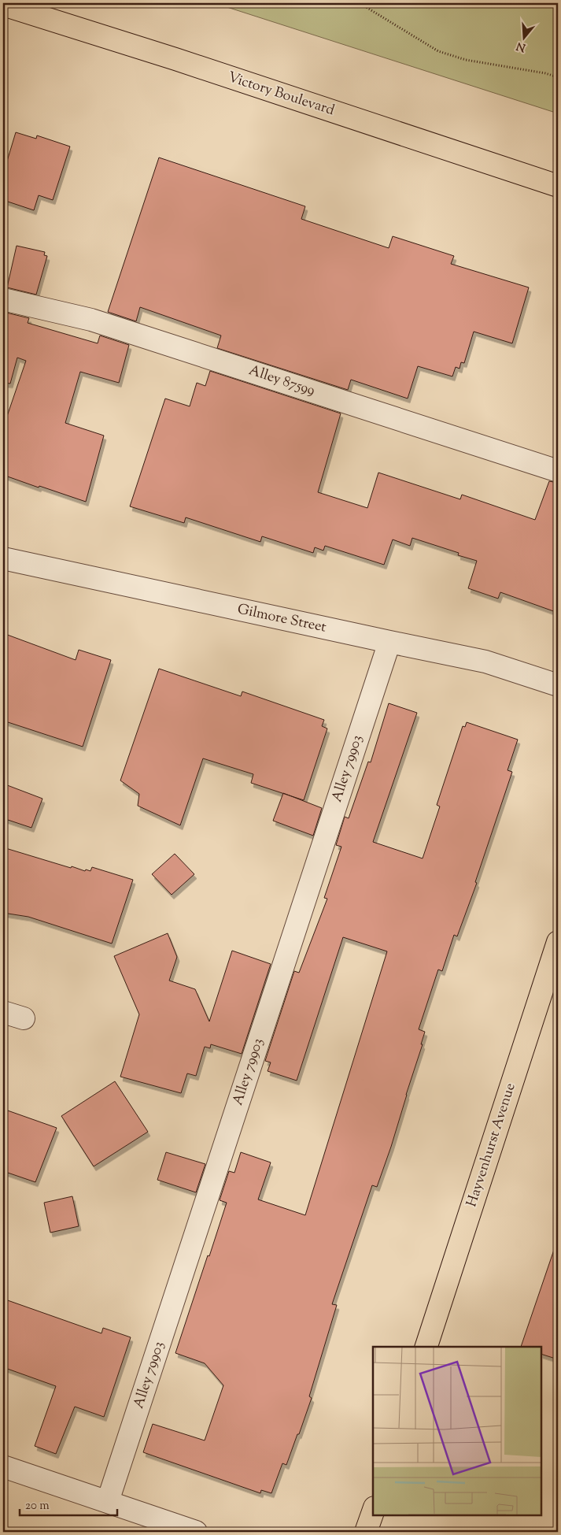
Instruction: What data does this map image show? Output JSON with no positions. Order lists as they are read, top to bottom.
{
  "streets": {
    "main road": ["Victory Boulevard", "Hayvenhurst Avenue"],
    "street": ["Alley 87599", "Gilmore Street", "Alley 79903"]
  },
  "crossings": [
    ["Gilmore Street", "Alley 79903"]
  ],
  "scale_bar": "20 m",
  "north": "bottom"
}
